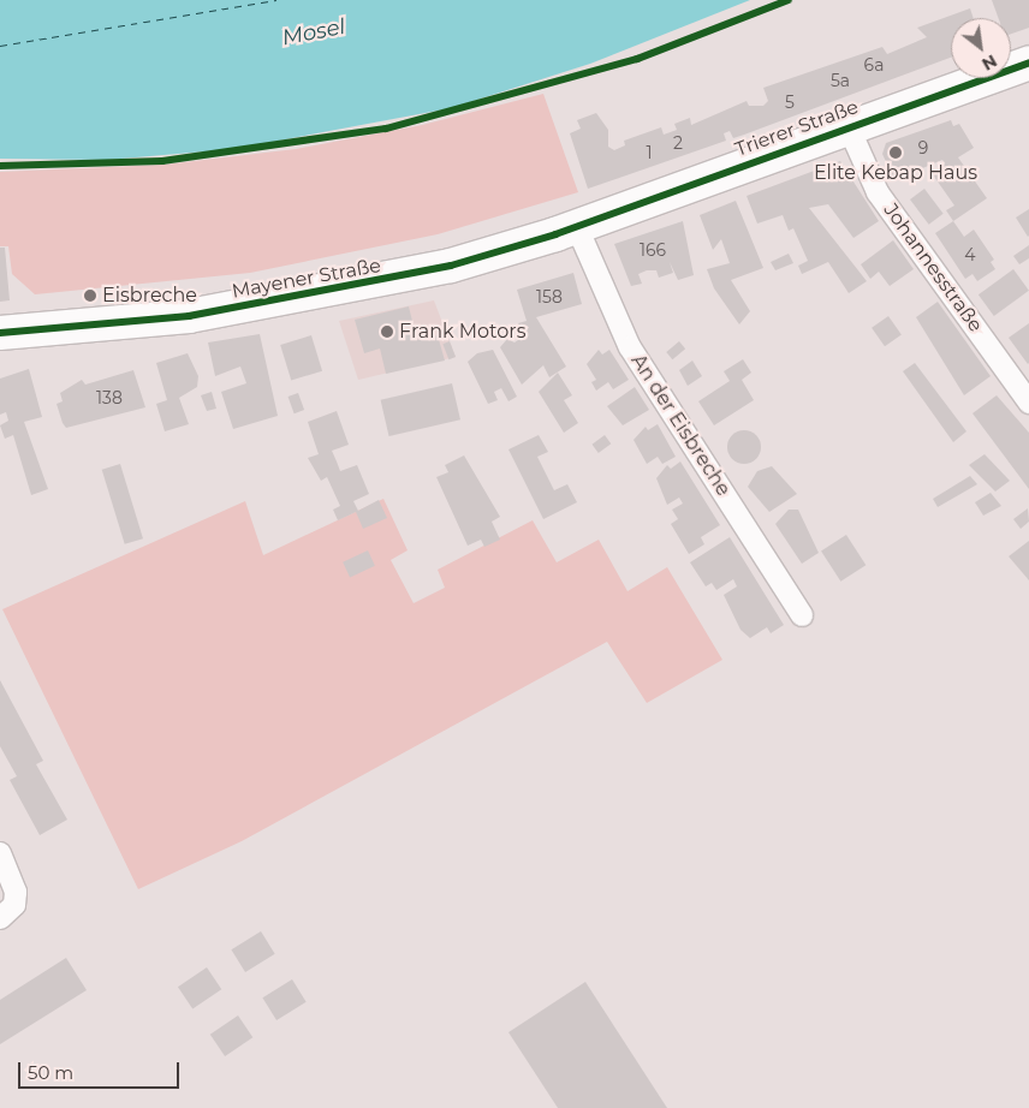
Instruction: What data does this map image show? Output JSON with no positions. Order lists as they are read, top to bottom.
{
  "streets": {
    "main road": ["Trierer Straße", "Mayener Straße"],
    "street": ["Johannesstraße", "An der Eisbreche"]
  },
  "crossings": [
    ["Trierer Straße", "Johannesstraße"],
    ["Trierer Straße", "Mayener Straße"],
    ["Trierer Straße", "An der Eisbreche"],
    ["Mayener Straße", "An der Eisbreche"]
  ],
  "water": ["Mosel"],
  "places": ["Elite Kebap Haus", "Eisbreche", "Frank Motors"],
  "house_numbers": [
    "6a",
    "5a",
    "5",
    "2",
    "9",
    "1",
    "166",
    "4",
    "158",
    "138"
  ],
  "scale_bar": "50 m",
  "north": "bottom right"
}
